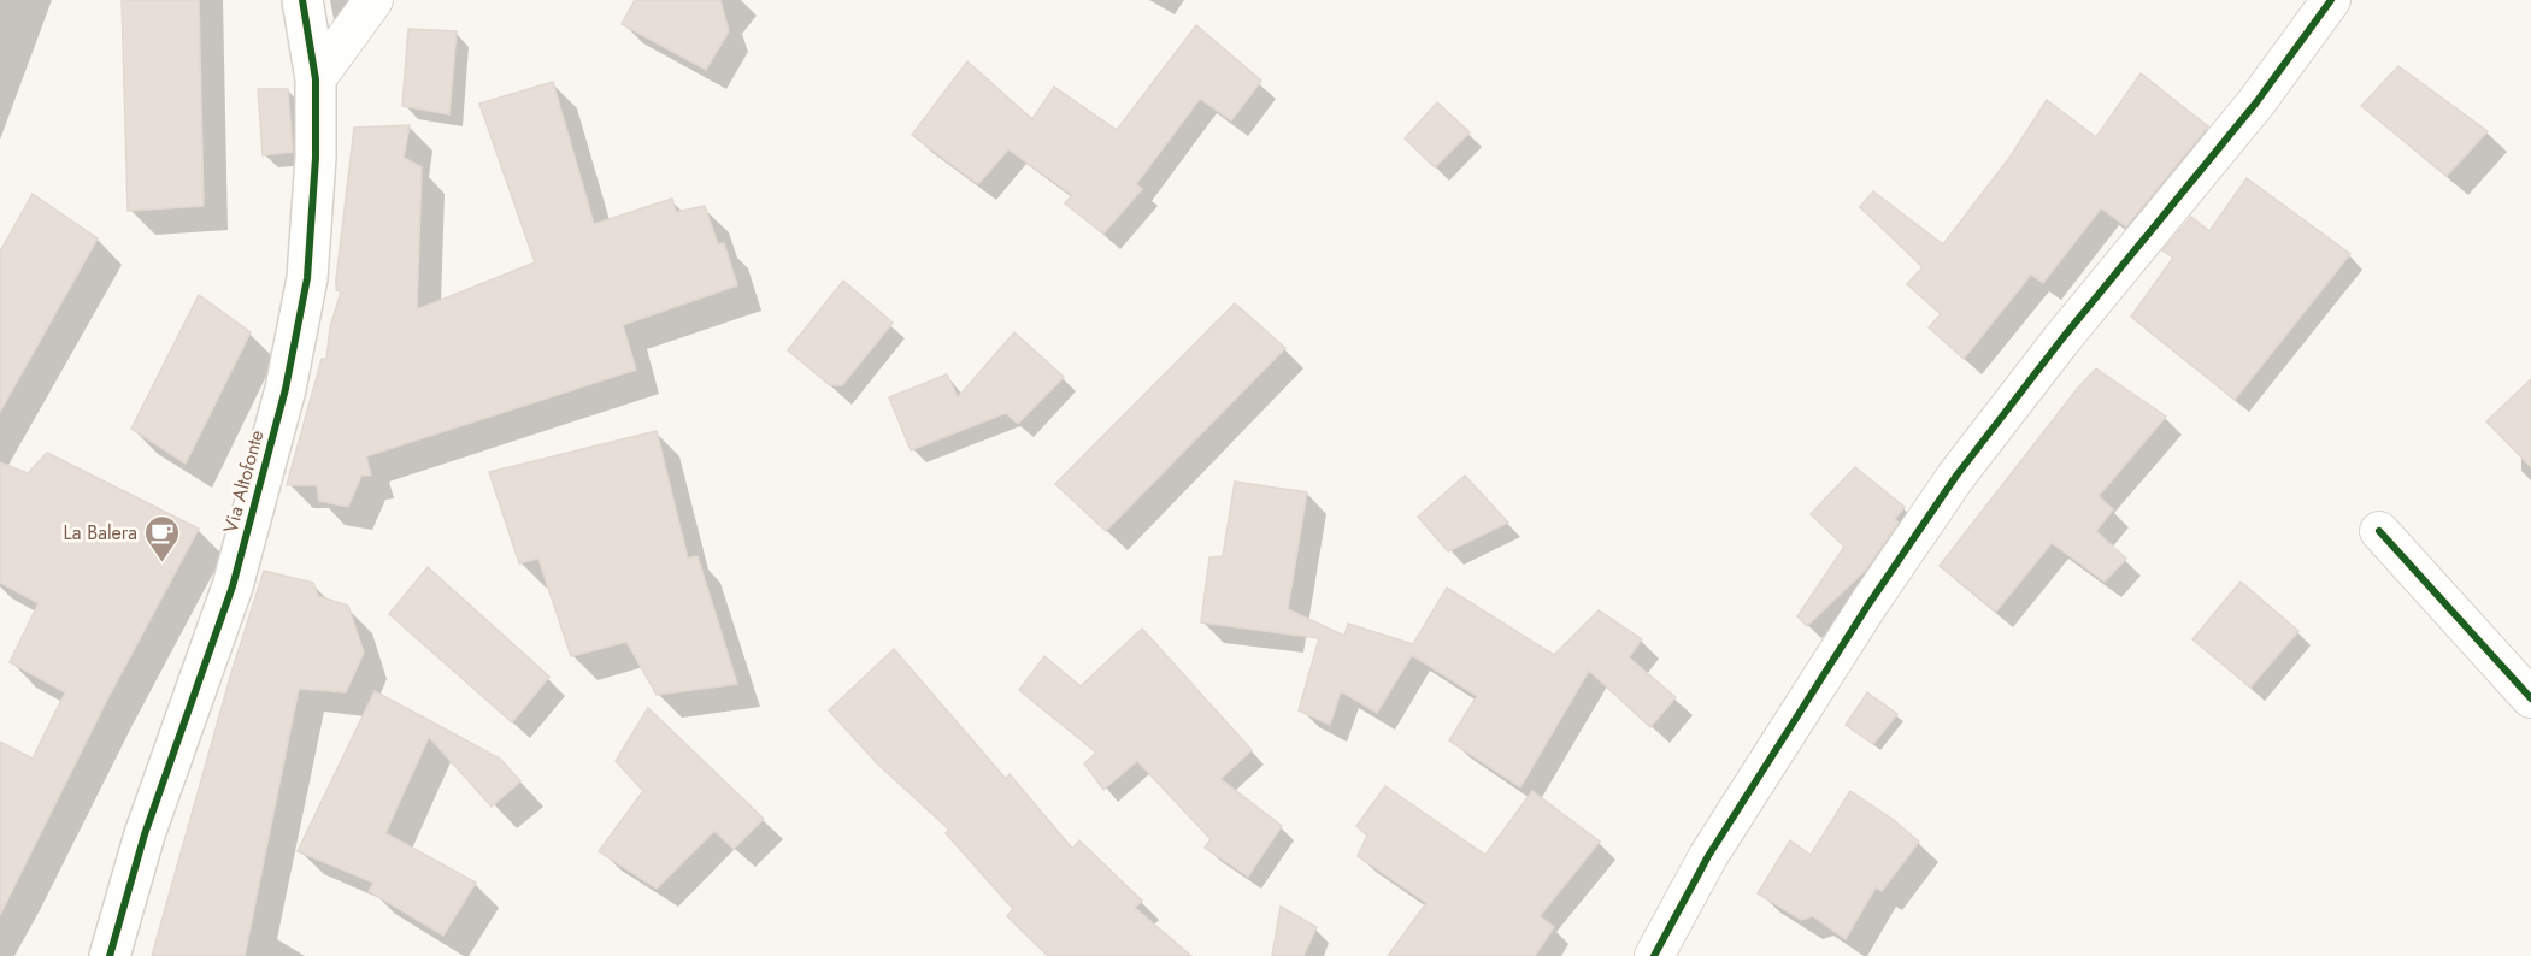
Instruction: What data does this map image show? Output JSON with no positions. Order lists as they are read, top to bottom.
{
  "streets": {
    "street": ["Via Altofonte"]
  },
  "places": {
    "cafe": ["La Balera"]
  }
}
